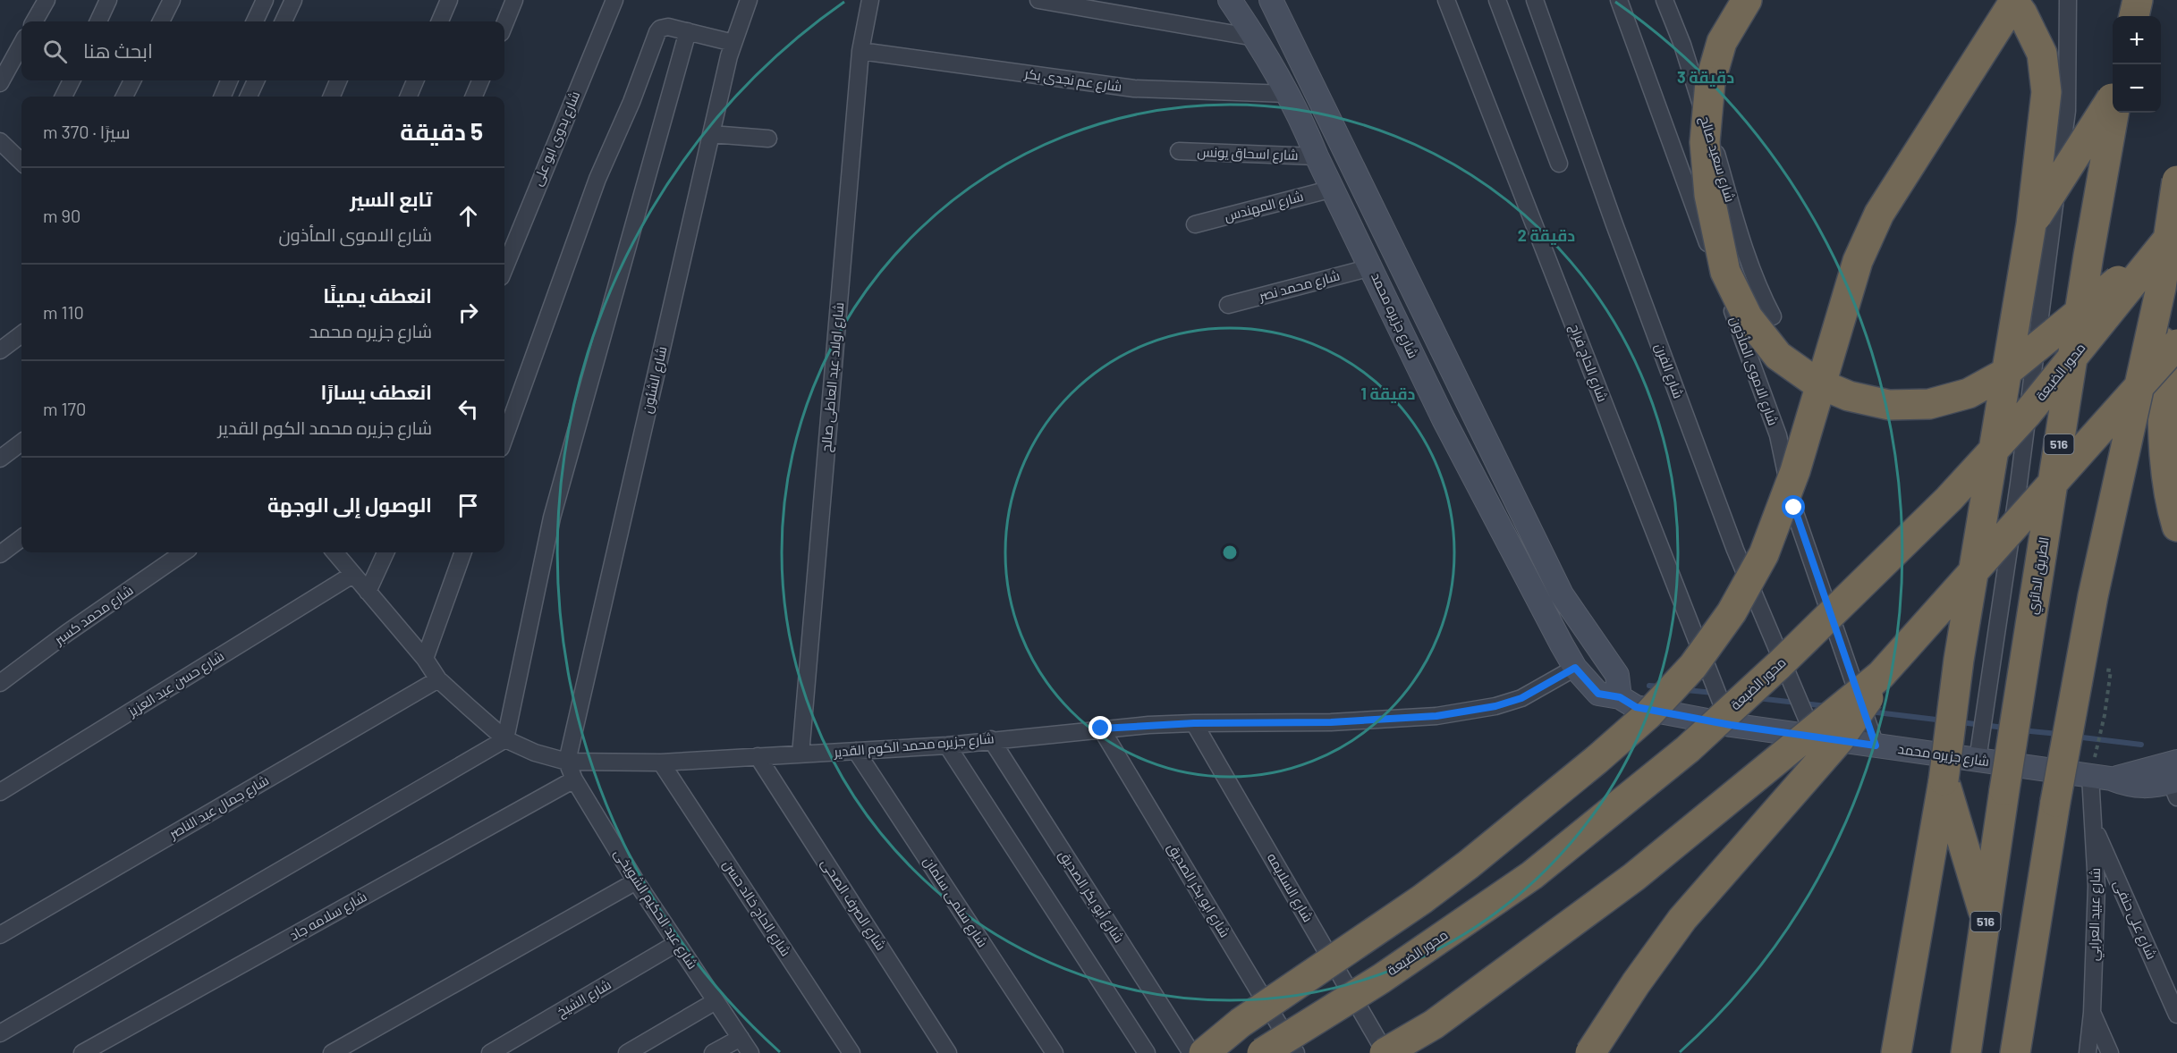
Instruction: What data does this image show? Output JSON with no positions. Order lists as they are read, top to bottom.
{
  "streets": {
    "highway": ["محور الضبعة", "516", "الطريق الدائري"],
    "main road": ["شارع جزيره محمد"],
    "street": [
      "شارع عم نجدى بكر",
      "شارع بدوى ابو على",
      "شارع اسحاق يونس",
      "شارع سعيد صالح",
      "شارع المهندس",
      "شارع محمد نصر",
      "شارع الحاج فراج",
      "شارع الفرن",
      "شارع الاموى المأذون",
      "شارع اولاد عبد العاطى صالح",
      "شارع الشئون",
      "شارع محمد كسبر",
      "شارع حسن عبد العزيز",
      "شارع جزيره محمد الكوم القدير",
      "شارع جمال عبد الناصر",
      "شارع السلايمه",
      "شارع ابو بكر الصديق",
      "شارع أبو بكر الصديق",
      "شارع سلمى سلمان",
      "شارع الصرف الصحى",
      "شارع الحاج خالد حسن",
      "شارع عبد الحكيم الشويخى",
      "شارع عبيد العرابي",
      "شارع سلامه جاد",
      "شارع على حنفى",
      "شارع الشيخ"
    ]
  },
  "crossings": [
    ["شارع عم نجدى بكر", "شارع جزيره محمد"],
    ["شارع عم نجدى بكر", "شارع اولاد عبد العاطى صالح"],
    ["شارع اسحاق يونس", "شارع جزيره محمد"],
    ["شارع المهندس", "شارع جزيره محمد"],
    ["شارع محمد نصر", "شارع جزيره محمد"],
    ["شارع جزيره محمد", "شارع الحاج فراج"],
    ["شارع جزيره محمد", "شارع الفرن"],
    ["شارع جزيره محمد", "شارع الاموى المأذون"],
    ["شارع جزيره محمد", "شارع جزيره محمد الكوم القدير"],
    ["شارع جزيره محمد", "شارع عبيد العرابي"],
    ["شارع اولاد عبد العاطى صالح", "شارع جزيره محمد الكوم القدير"],
    ["شارع الشئون", "شارع جزيره محمد الكوم القدير"],
    ["شارع الشئون", "شارع عبد الحكيم الشويخى"],
    ["شارع حسن عبد العزيز", "شارع جزيره محمد الكوم القدير"],
    ["شارع جزيره محمد الكوم القدير", "شارع جمال عبد الناصر"],
    ["شارع جزيره محمد الكوم القدير", "شارع السلايمه"],
    ["شارع جزيره محمد الكوم القدير", "شارع ابو بكر الصديق"],
    ["شارع جزيره محمد الكوم القدير", "شارع أبو بكر الصديق"],
    ["شارع جزيره محمد الكوم القدير", "شارع سلمى سلمان"],
    ["شارع جزيره محمد الكوم القدير", "شارع الصرف الصحى"],
    ["شارع جزيره محمد الكوم القدير", "شارع الحاج خالد حسن"],
    ["شارع جزيره محمد الكوم القدير", "شارع عبد الحكيم الشويخى"],
    ["شارع عبد الحكيم الشويخى", "شارع سلامه جاد"],
    ["شارع عبد الحكيم الشويخى", "شارع الشيخ"],
    ["شارع عبيد العرابي", "شارع على حنفى"]
  ],
  "page": {
    "map_buttons": ["+", "−"],
    "search": "ابحث هنا",
    "heading": ["5 دقيقة", "سيرًا · 370 m"],
    "list": [
      ["تابع السير", "شارع الاموى المأذون", "90 m"],
      ["انعطف يمينًا", "شارع جزيره محمد", "110 m"],
      ["انعطف يسارًا", "شارع جزيره محمد الكوم القدير", "170 m"],
      "الوصول إلى الوجهة"
    ]
  },
  "rings": ["3 دقيقة", "2 دقيقة", "1 دقيقة"]
}
